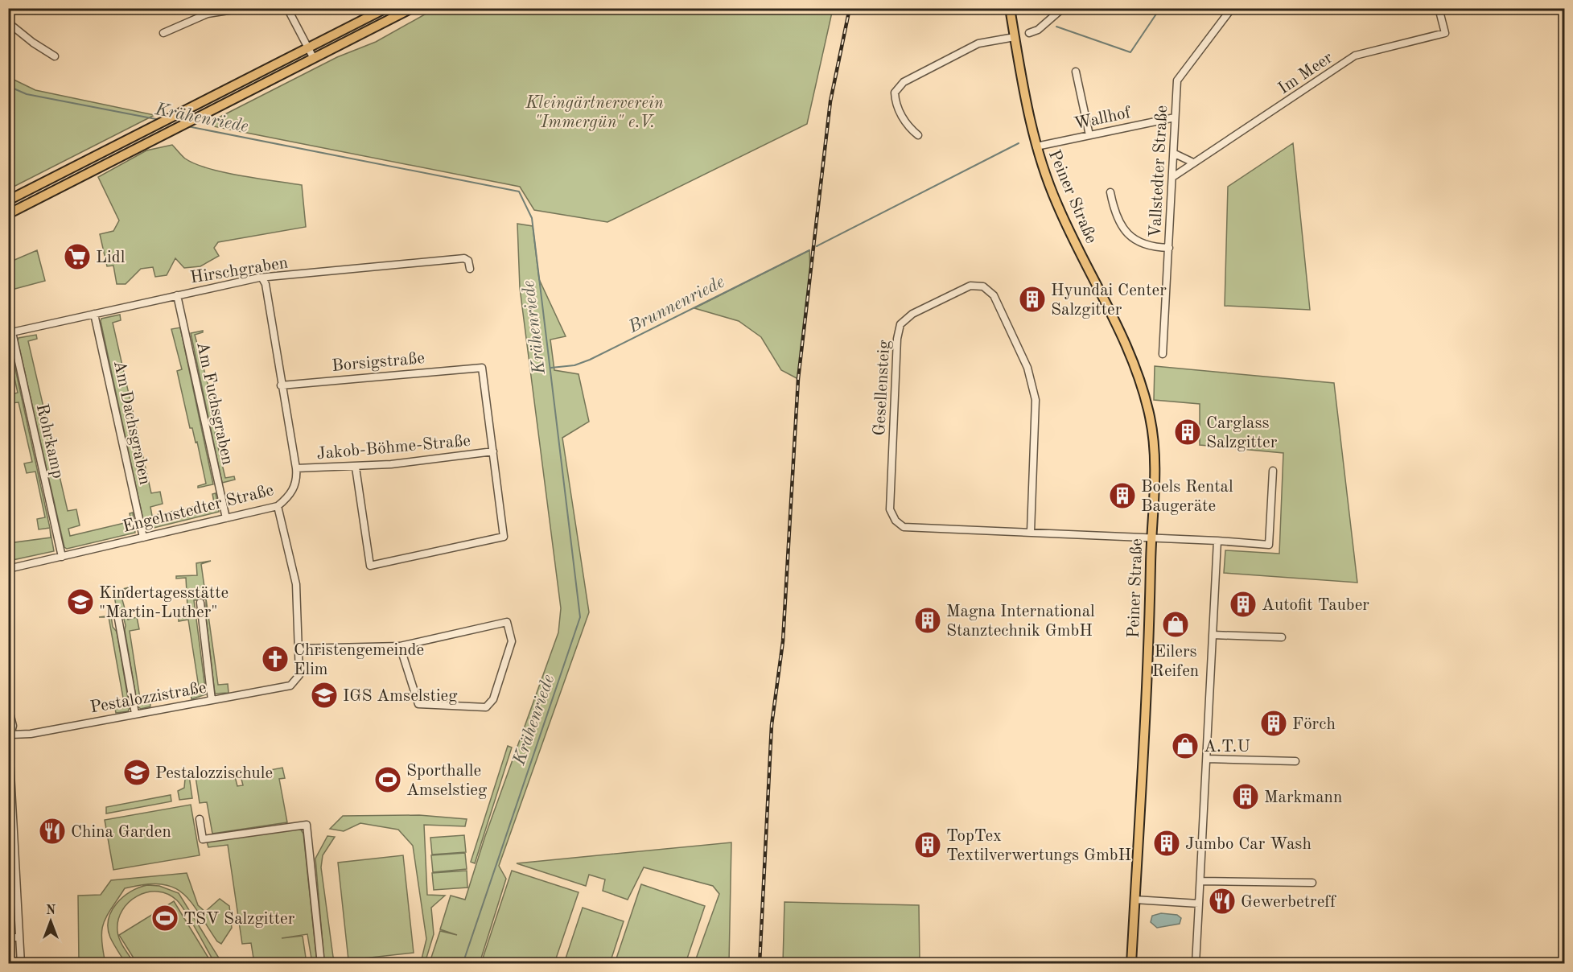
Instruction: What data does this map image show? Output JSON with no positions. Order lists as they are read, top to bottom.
{
  "streets": {
    "main road": ["Peiner Straße"],
    "street": [
      "Im Meer",
      "Wallhof",
      "Vallstedter Straße",
      "Hirschgraben",
      "Borsigstraße",
      "Gesellensteig",
      "Am Fuchsgraben",
      "Am Dachsgraben",
      "Rohrkamp",
      "Jakob-Böhme-Straße",
      "Engelnstedter Straße",
      "Pestalozzistraße"
    ]
  },
  "crossings": [
    ["Im Meer", "Vallstedter Straße"],
    ["Wallhof", "Vallstedter Straße"],
    ["Wallhof", "Peiner Straße"],
    ["Peiner Straße", "Gesellensteig"],
    ["Hirschgraben", "Am Fuchsgraben"],
    ["Hirschgraben", "Am Dachsgraben"],
    ["Hirschgraben", "Rohrkamp"],
    ["Hirschgraben", "Engelnstedter Straße"],
    ["Borsigstraße", "Jakob-Böhme-Straße"],
    ["Borsigstraße", "Engelnstedter Straße"],
    ["Am Fuchsgraben", "Engelnstedter Straße"],
    ["Am Dachsgraben", "Engelnstedter Straße"],
    ["Rohrkamp", "Engelnstedter Straße"],
    ["Jakob-Böhme-Straße", "Engelnstedter Straße"]
  ],
  "water": ["Krähenriede", "Brunnenriede"],
  "parks": ["Kleingärtnerverein \"Immergün\" e.V."],
  "places": {
    "supermarket": ["Lidl"],
    "building": [
      "Hyundai Center Salzgitter",
      "Carglass Salzgitter",
      "Boels Rental Baugeräte",
      "Autofit Tauber",
      "Magna International Stanztechnik GmbH",
      "Förch",
      "Markmann",
      "Jumbo Car Wash",
      "TopTex Textilverwertungs GmbH"
    ],
    "school or university": ["Kindertagesstätte \"Martin-Luther\"", "IGS Amselstieg", "Pestalozzischule"],
    "shop": ["Eilers Reifen", "A.T.U"],
    "church": ["Christengemeinde Elim"],
    "sports": ["Sporthalle Amselstieg", "TSV Salzgitter"],
    "restaurant": ["China Garden", "Gewerbetreff"]
  },
  "north": "top"
}
